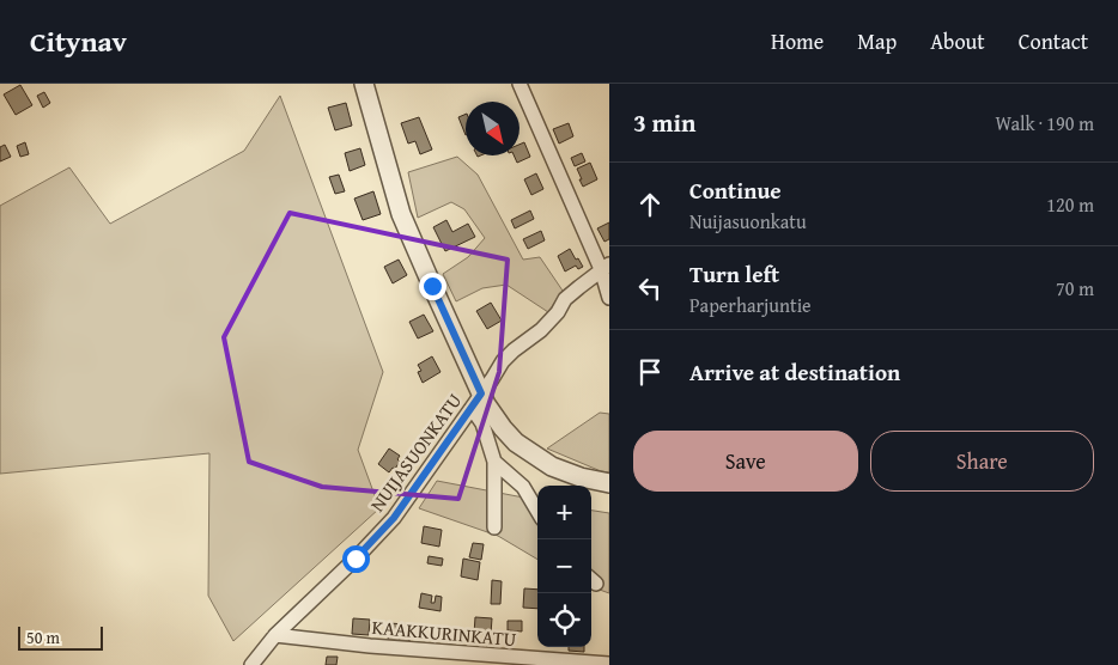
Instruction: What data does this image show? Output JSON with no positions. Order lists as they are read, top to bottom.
{
  "streets": {
    "street": ["NUIJASUONKATU", "KAAKKURINKATU"]
  },
  "crossings": [
    ["NUIJASUONKATU", "KAAKKURINKATU"]
  ],
  "scale_bar": "50 m",
  "north": "bottom right",
  "page": {
    "header": "Citynav",
    "nav": [
      "Home",
      "Map",
      "About",
      "Contact"
    ],
    "heading": ["3 min", "Walk · 190 m"],
    "list": [
      ["Continue", "Nuijasuonkatu", "120 m"],
      ["Turn left", "Paperharjuntie", "70 m"],
      "Arrive at destination"
    ],
    "buttons": ["Save", "Share"],
    "map_buttons": ["+", "−"],
    "scale": "50 m"
  }
}
